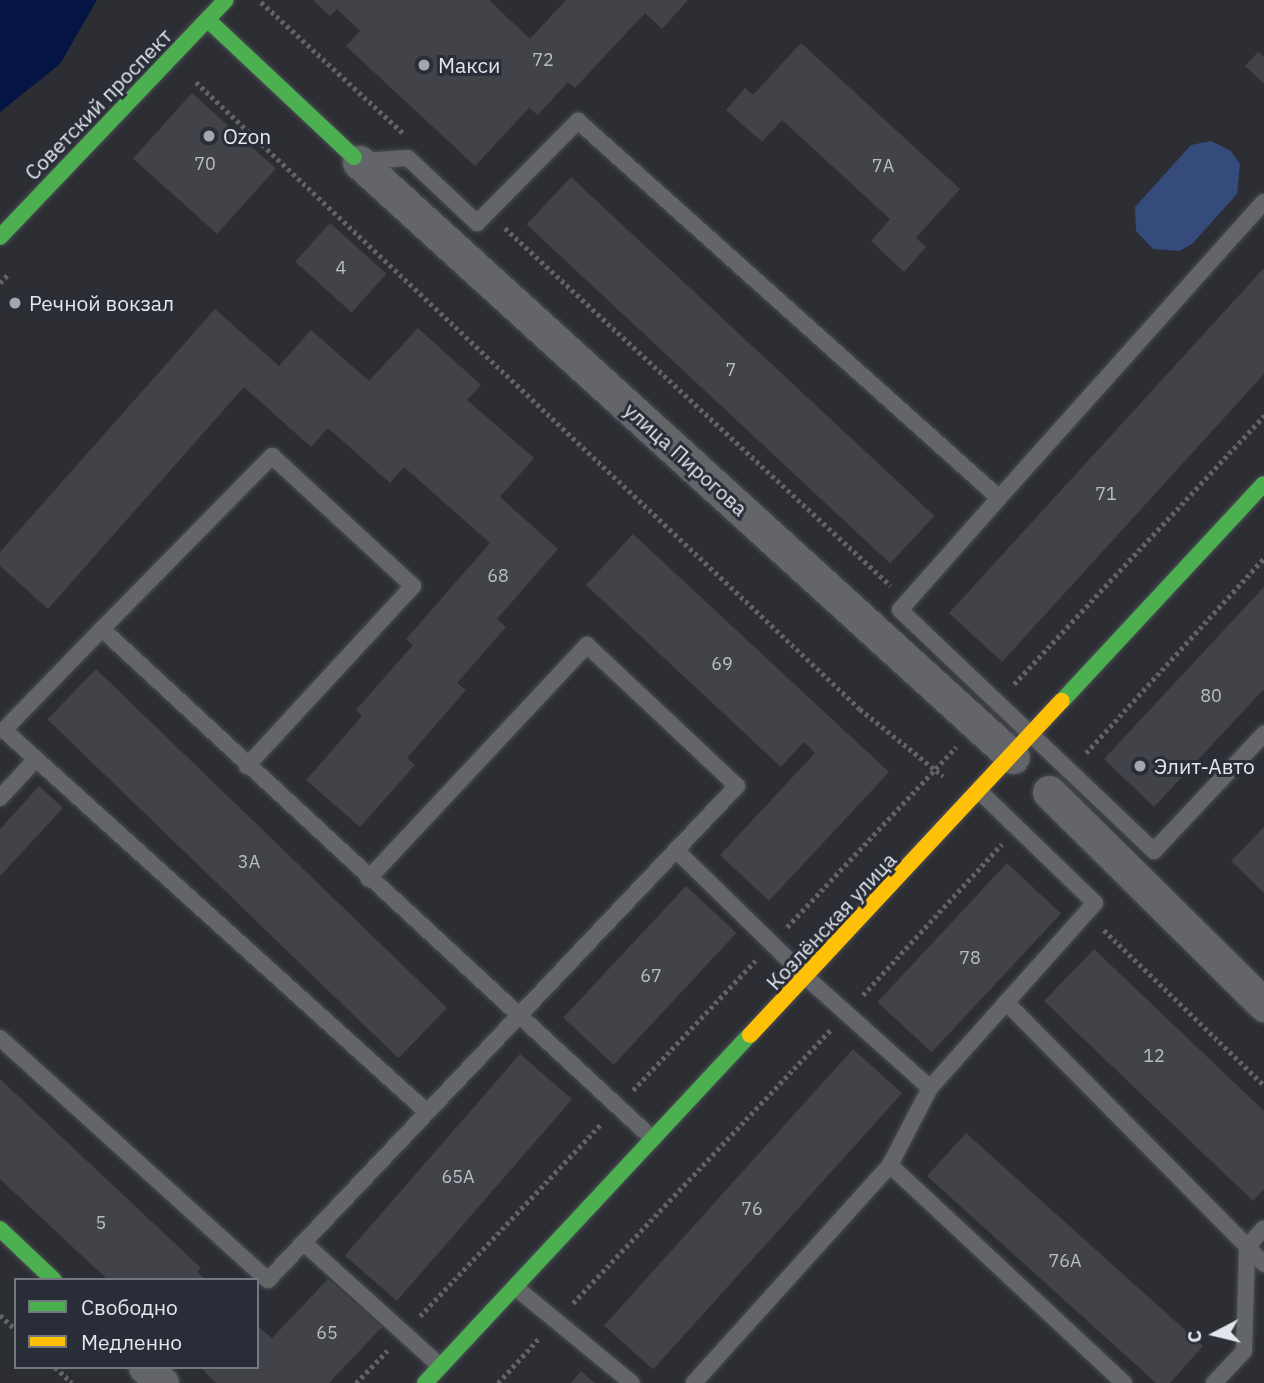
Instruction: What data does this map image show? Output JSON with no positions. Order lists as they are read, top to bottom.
{
  "streets": {
    "street": ["Советский проспект", "улица Пирогова", "Козлёнская улица"]
  },
  "crossings": [
    ["Советский проспект", "улица Пирогова"],
    ["улица Пирогова", "Козлёнская улица"]
  ],
  "places": [
    "Макси",
    "Ozon",
    "Речной вокзал",
    "Элит-Авто"
  ],
  "house_numbers": [
    "72",
    "70",
    "7А",
    "4",
    "7",
    "71",
    "68",
    "69",
    "80",
    "3А",
    "78",
    "67",
    "12",
    "65А",
    "76",
    "5",
    "76А",
    "65"
  ],
  "legend": ["Свободно", "Медленно"],
  "north": "left"
}
